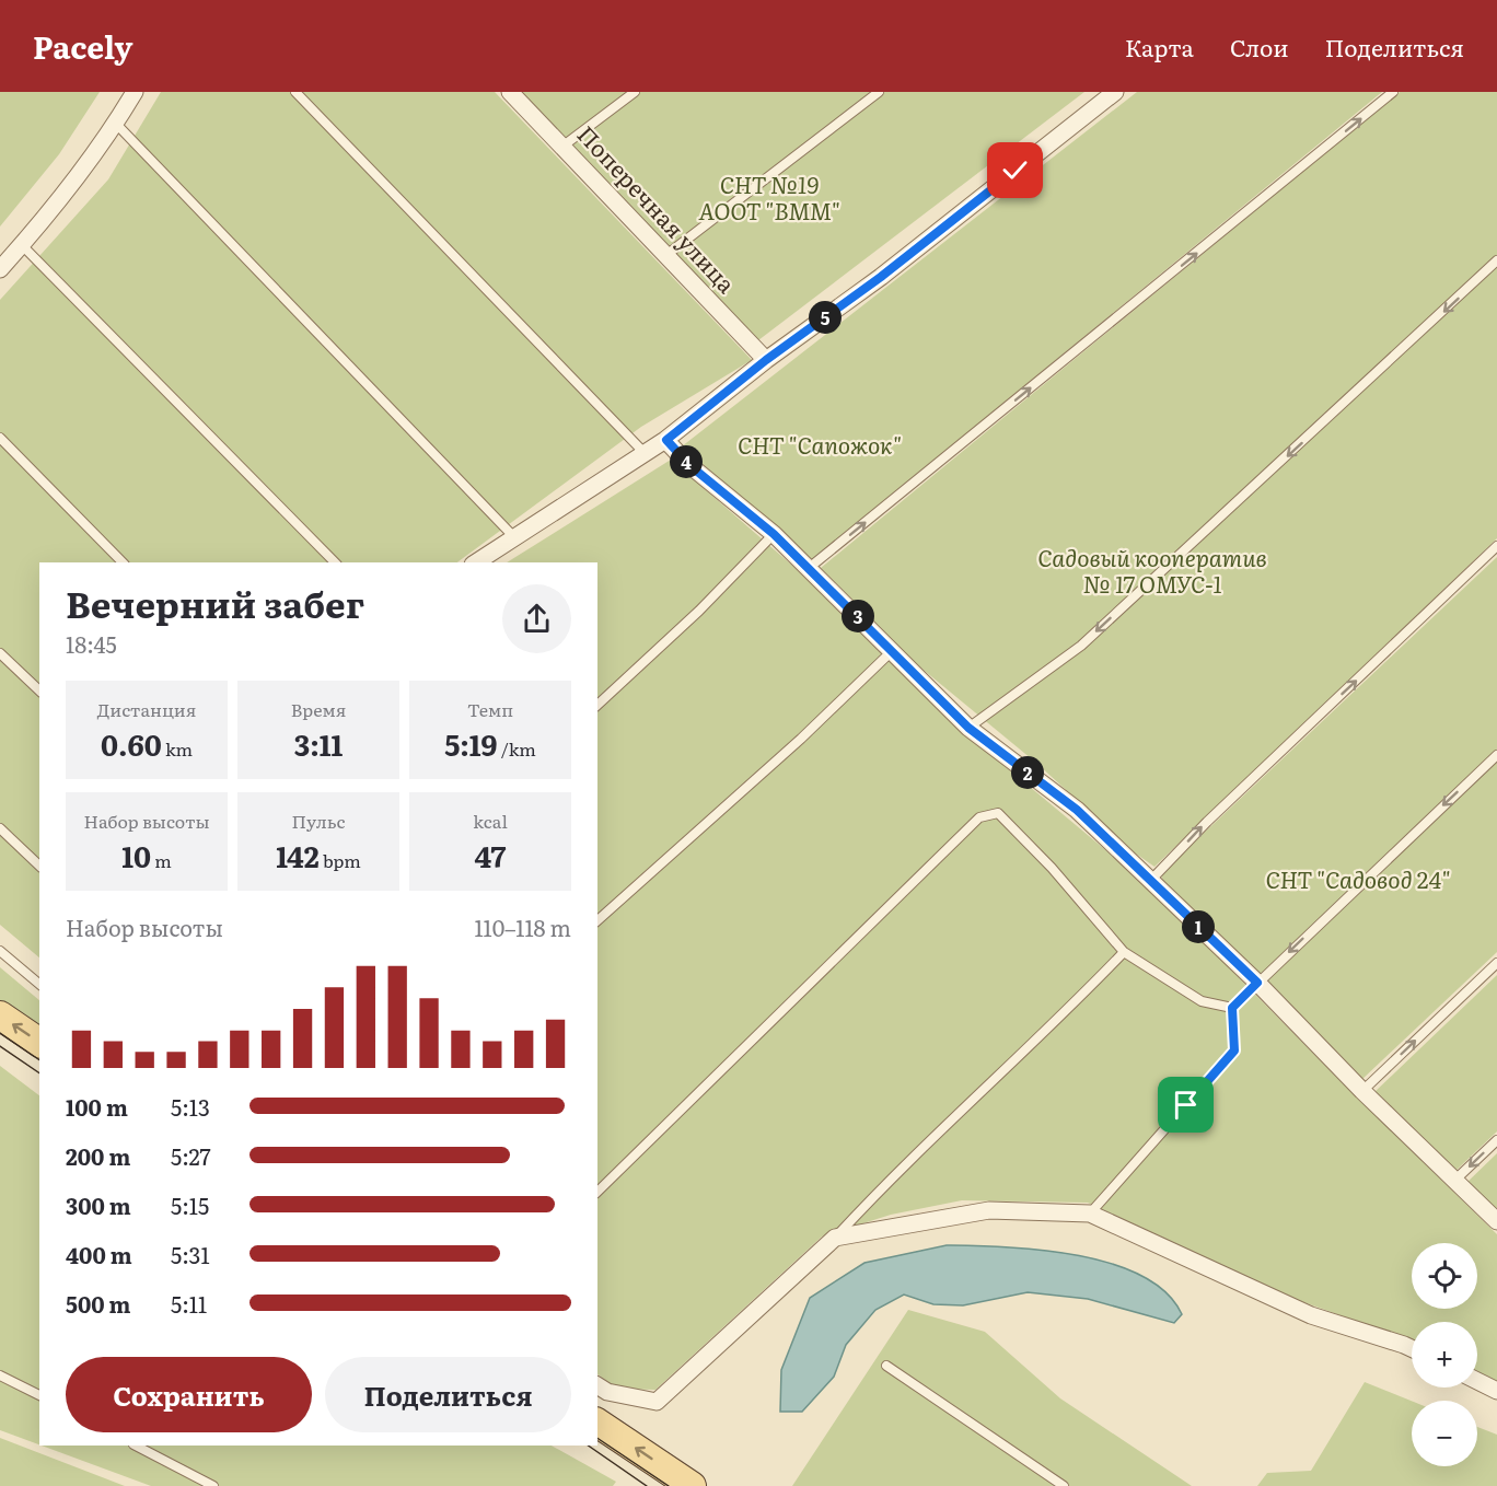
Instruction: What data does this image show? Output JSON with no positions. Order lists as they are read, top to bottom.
{
  "streets": {
    "street": ["Поперечная улица"]
  },
  "parks": [
    "СНТ №19 АООТ \"ВММ\"",
    "СНТ \"Сапожок\"",
    "Садовый кооператив № 17 ОМУС-1",
    "СНТ \"Садовод 24\""
  ],
  "page": {
    "header": "Pacely",
    "nav": ["Карта", "Слои", "Поделиться"],
    "pins": [
      "5",
      "4",
      "3",
      "2",
      "1"
    ],
    "heading": ["Вечерний забег", "18:45"],
    "stats": [
      ["Дистанция", "0.60 km"],
      ["Время", "3:11"],
      ["Темп", "5:19 /km"],
      ["Набор высоты", "10 m"],
      ["Пульс", "142 bpm"],
      ["kcal", "47"]
    ],
    "chart": ["Набор высоты", "110–118 m"],
    "list": [
      {
        "name": "100 m",
        "note": "5:13"
      },
      {
        "name": "200 m",
        "note": "5:27"
      },
      {
        "name": "300 m",
        "note": "5:15"
      },
      {
        "name": "400 m",
        "note": "5:31"
      },
      {
        "name": "500 m",
        "note": "5:11"
      }
    ],
    "map_buttons": ["+", "−"],
    "buttons": ["Сохранить", "Поделиться"]
  }
}
